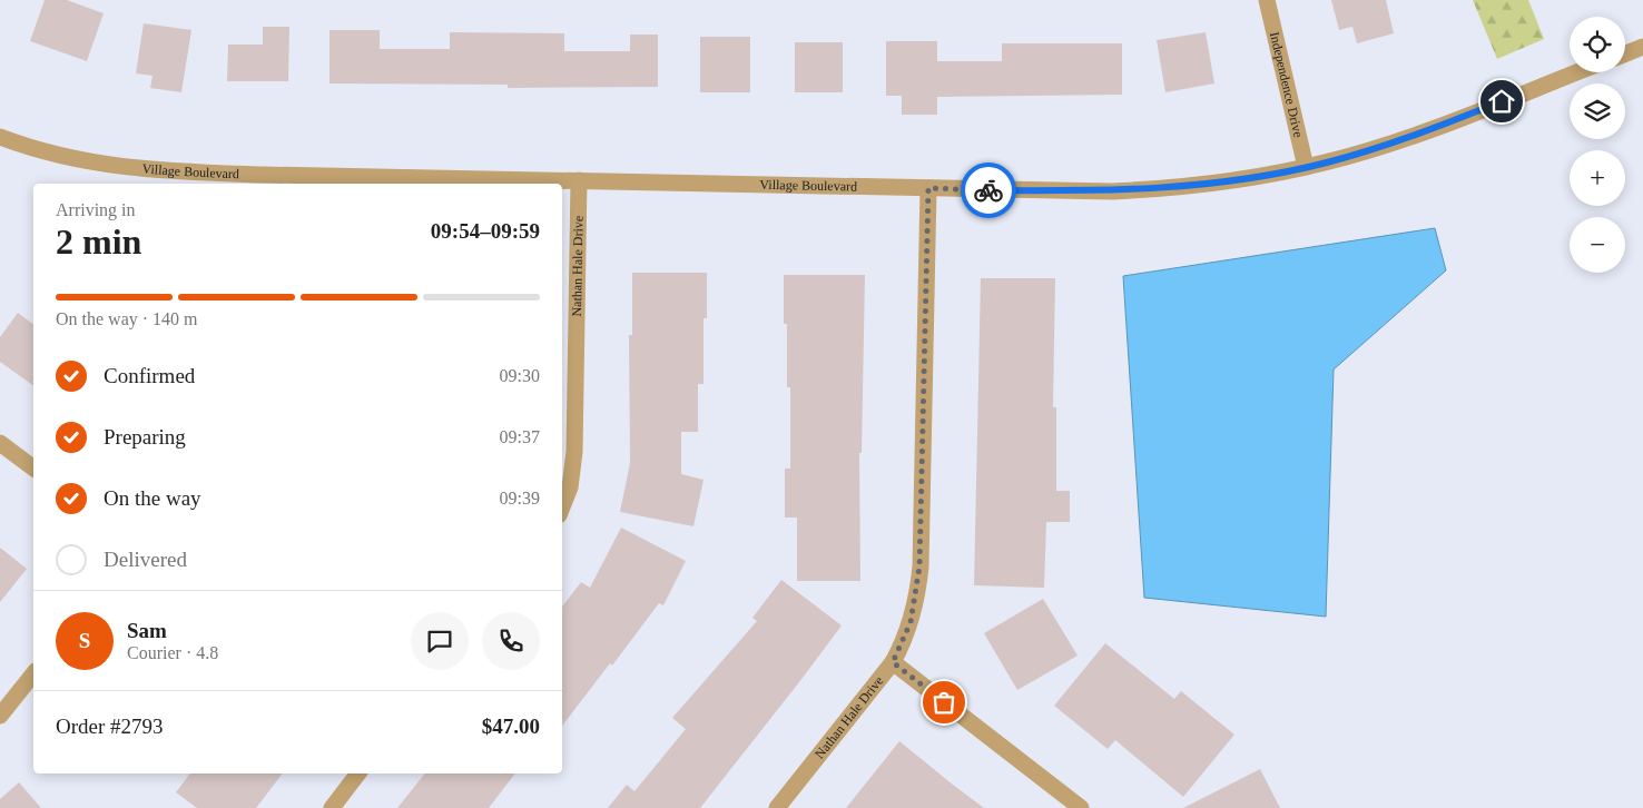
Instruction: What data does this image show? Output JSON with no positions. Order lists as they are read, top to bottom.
{
  "streets": {
    "street": ["Independence Drive", "Village Boulevard", "Nathan Hale Drive"]
  },
  "crossings": [
    ["Independence Drive", "Village Boulevard"],
    ["Village Boulevard", "Nathan Hale Drive"]
  ],
  "page": {
    "map_buttons": ["+", "−"],
    "heading": ["2 min", "Arriving in", "09:54–09:59"],
    "panel": [
      "Sam",
      "Courier · 4.8",
      "Order #2793",
      "$47.00"
    ],
    "bar": "On the way · 140 m",
    "list": [
      ["Confirmed", "09:30"],
      ["Preparing", "09:37"],
      ["On the way", "09:39"],
      "Delivered"
    ],
    "round": "S"
  }
}
